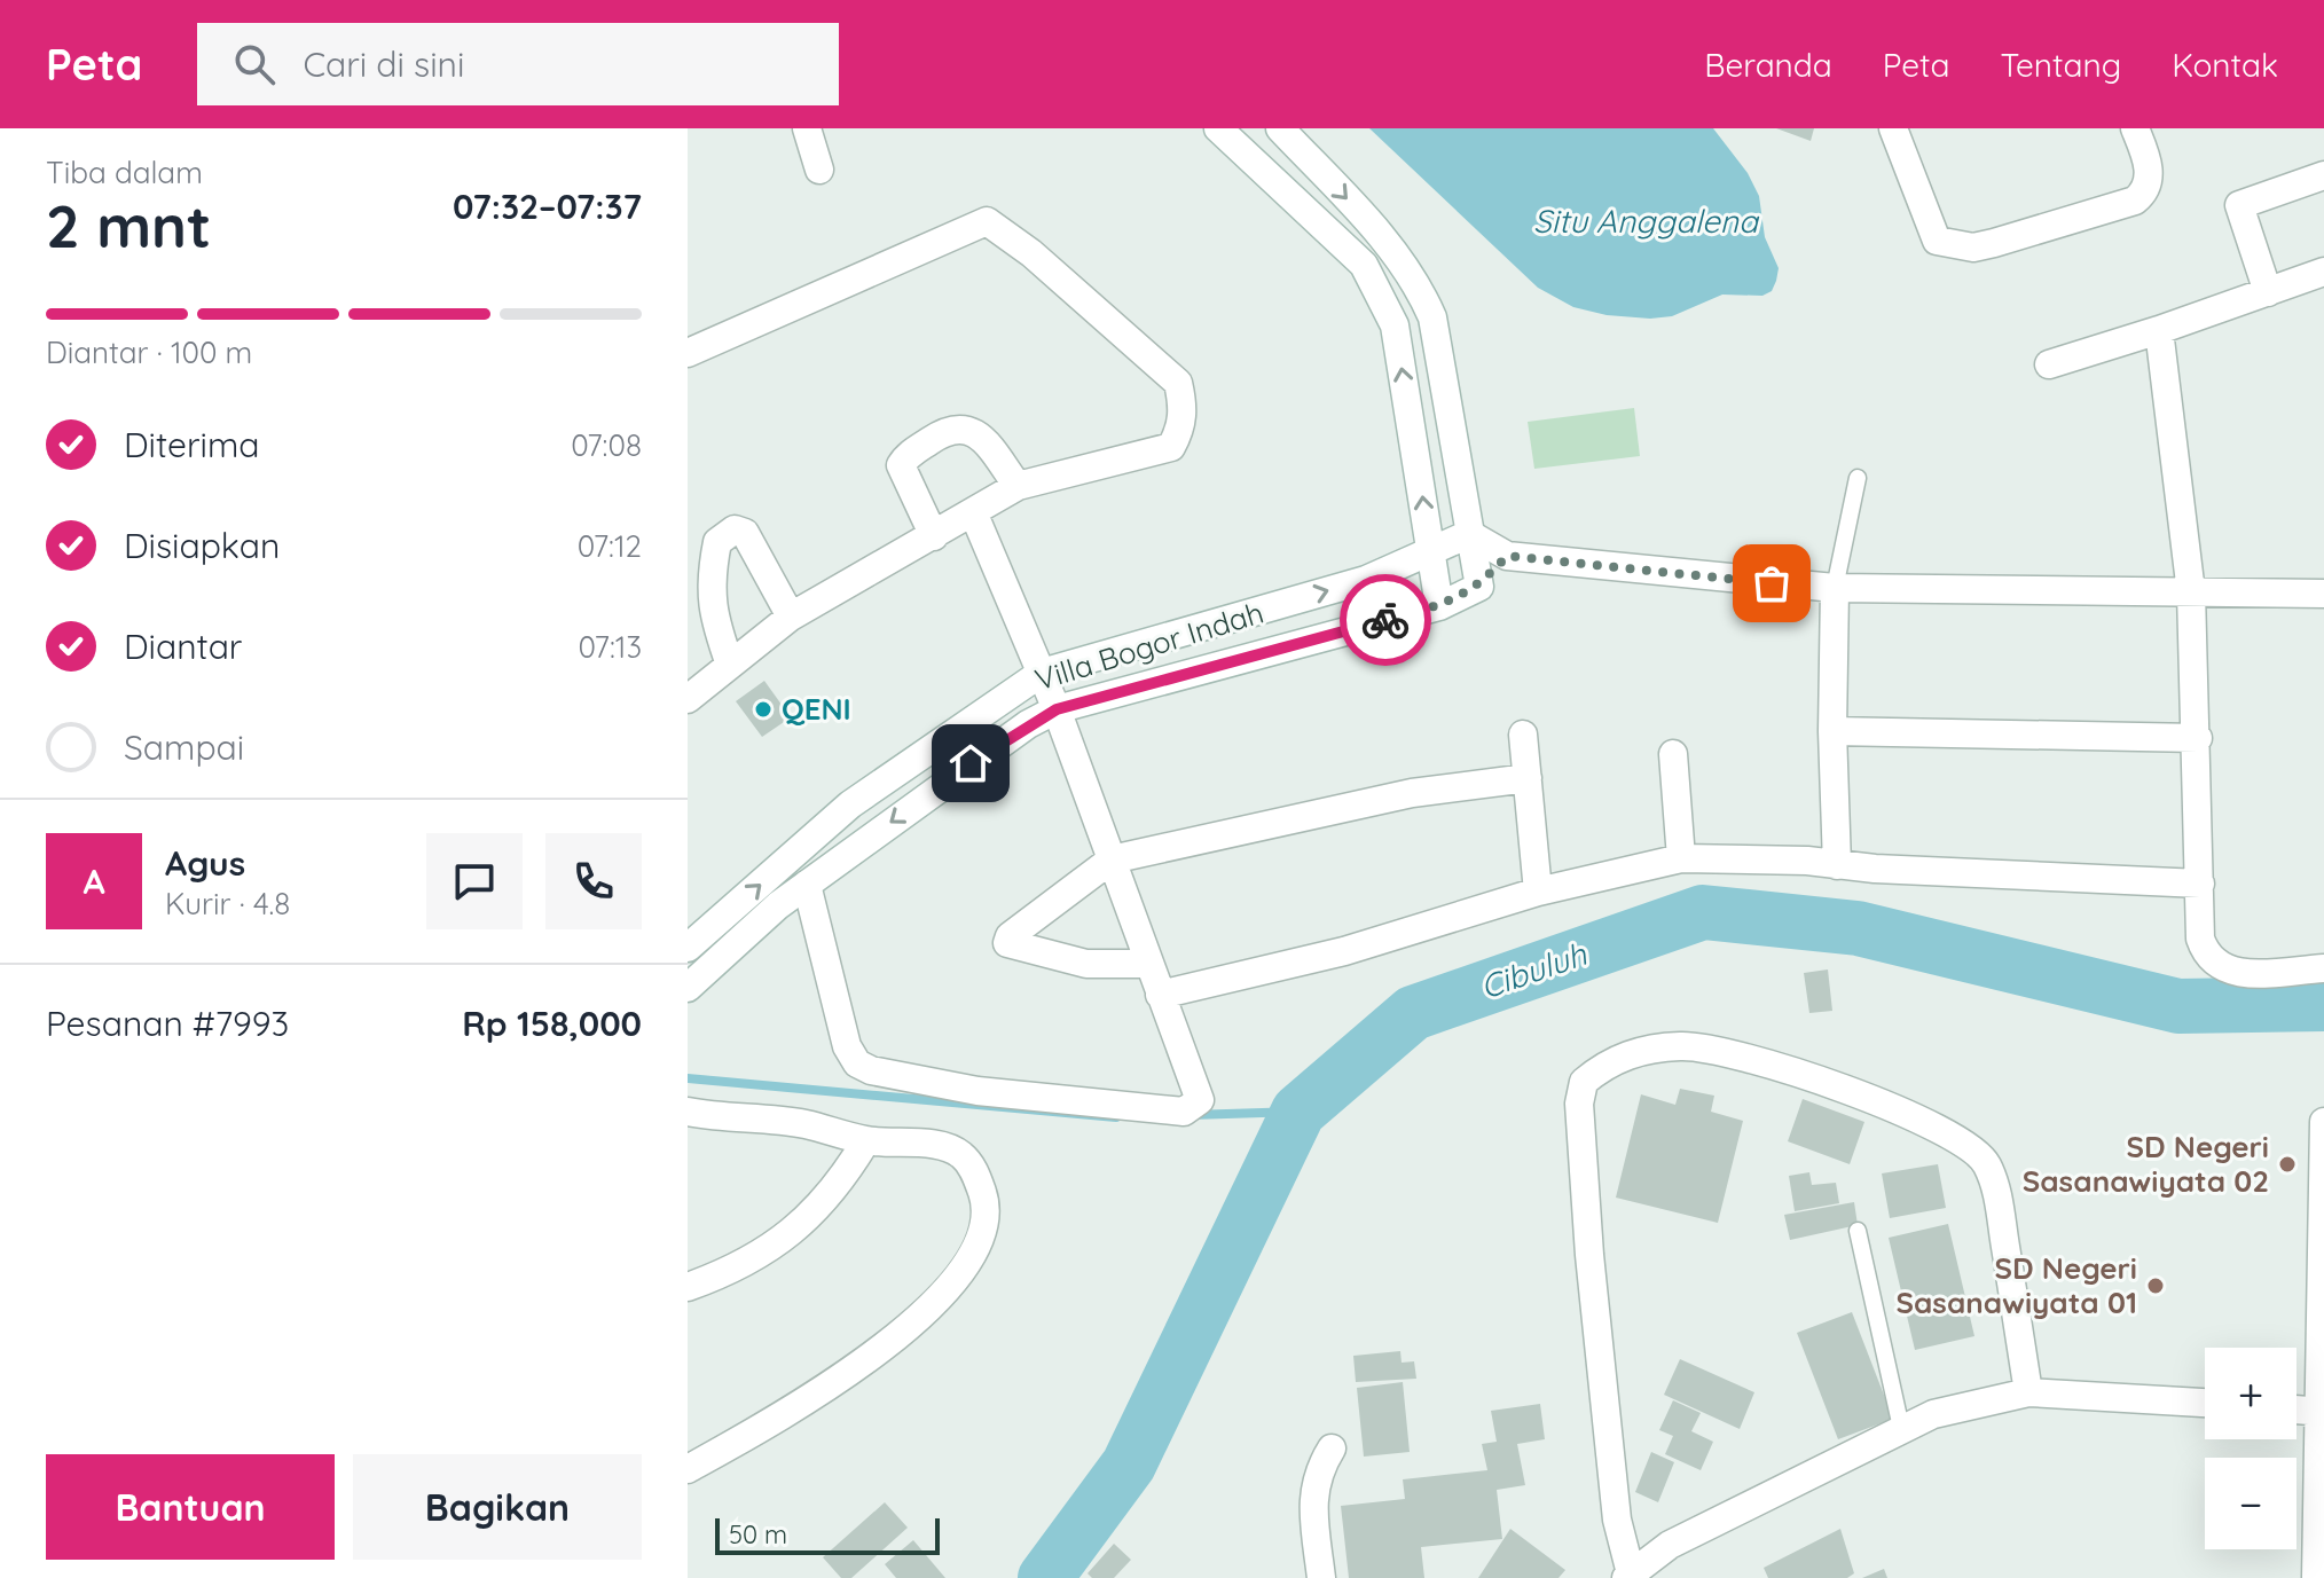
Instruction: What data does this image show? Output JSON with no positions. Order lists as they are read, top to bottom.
{
  "streets": {
    "street": ["Villa Bogor Indah"]
  },
  "water": ["Situ Anggalena", "Cibuluh"],
  "places": ["QENI", "SD Negeri Sasanawiyata 02", "SD Negeri Sasanawiyata 01"],
  "scale_bar": "50 m",
  "page": {
    "header": "Peta",
    "search": "Cari di sini",
    "nav": [
      "Beranda",
      "Peta",
      "Tentang",
      "Kontak"
    ],
    "heading": ["2 mnt", "Tiba dalam", "07:32–07:37"],
    "panel": [
      "Agus",
      "Kurir · 4.8",
      "Pesanan #7993",
      "Rp 158,000"
    ],
    "bar": "Diantar · 100 m",
    "list": [
      ["Diterima", "07:08"],
      ["Disiapkan", "07:12"],
      ["Diantar", "07:13"],
      "Sampai"
    ],
    "round": "A",
    "map_buttons": ["+", "−"],
    "buttons": ["Bantuan", "Bagikan"],
    "scale": "50 m"
  }
}
